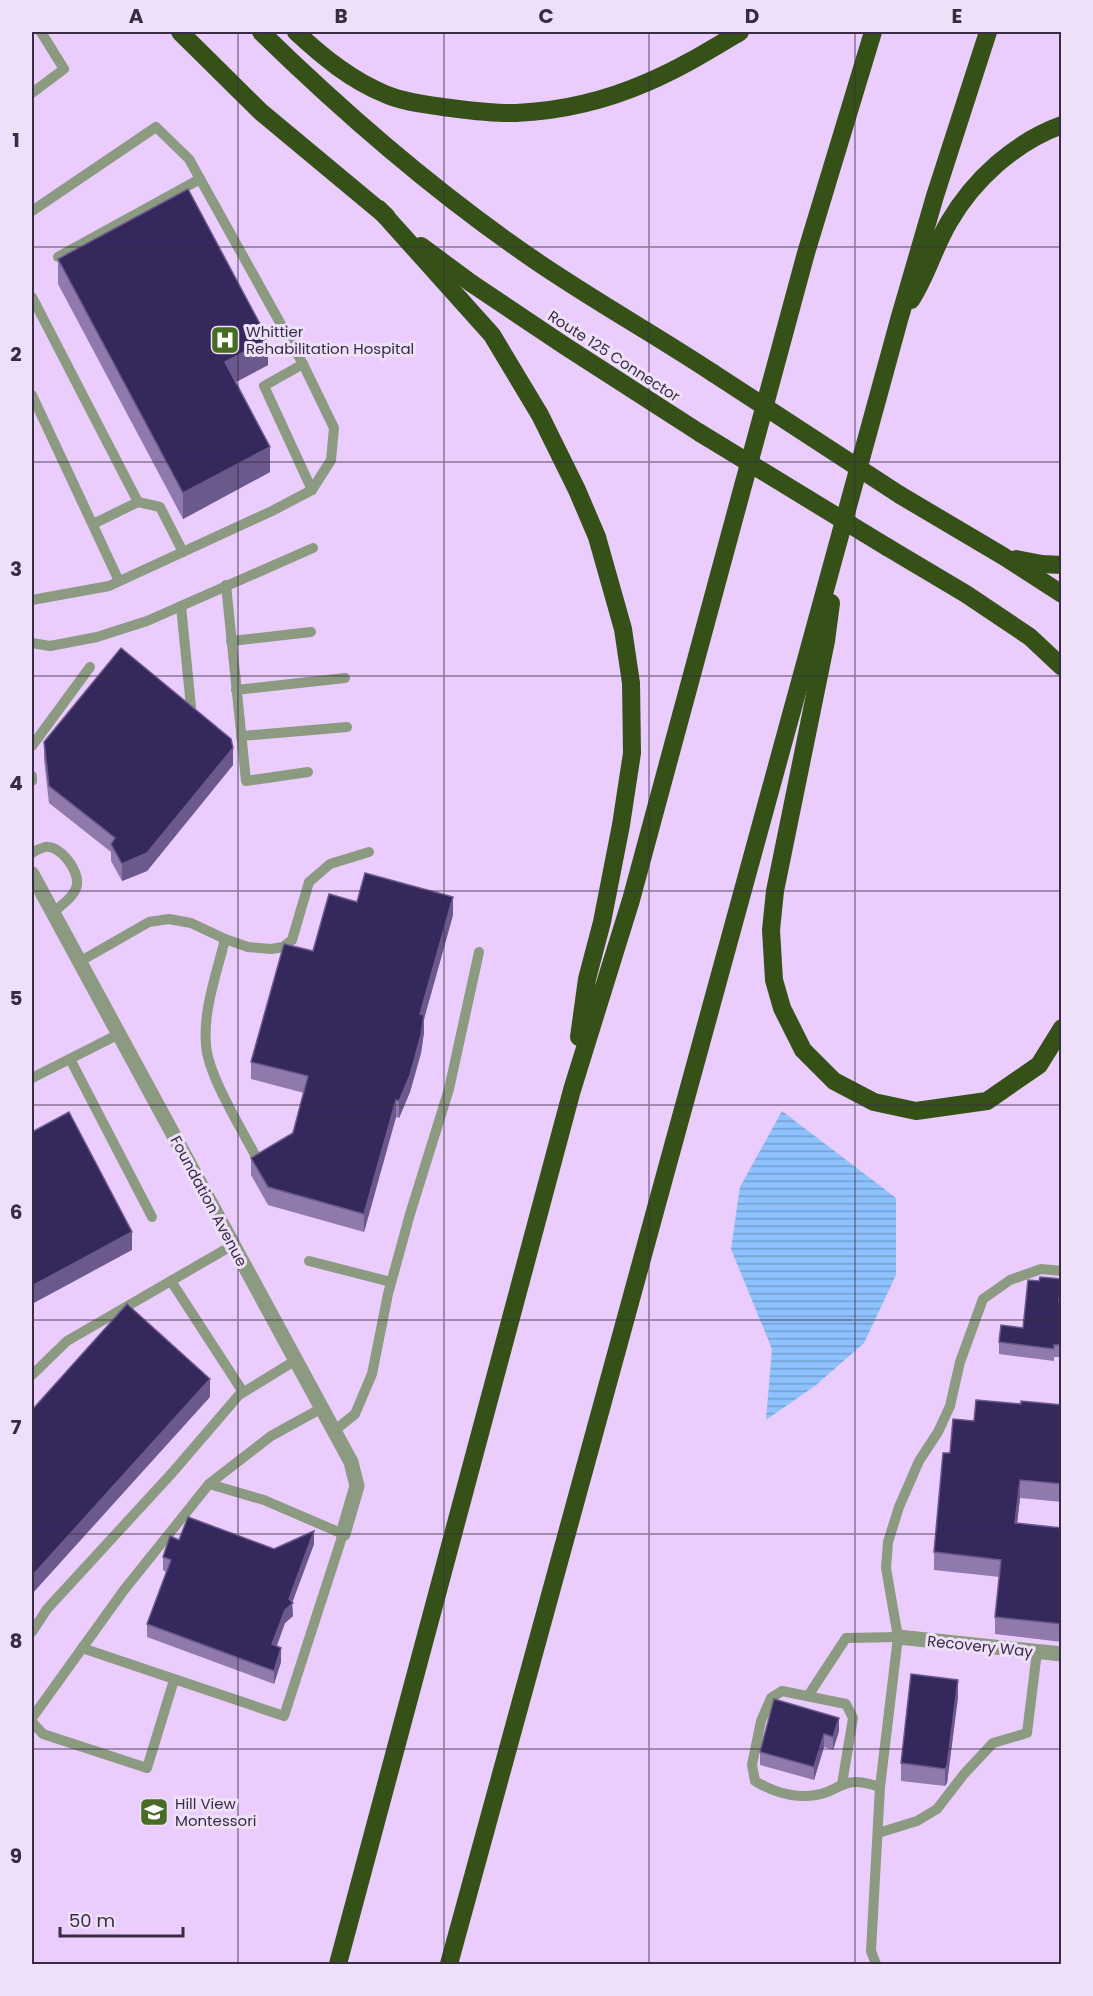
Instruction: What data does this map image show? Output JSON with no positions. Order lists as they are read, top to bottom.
{
  "streets": {
    "highway": ["Route 125 Connector"],
    "street": ["Foundation Avenue", "Recovery Way"]
  },
  "places": {
    "hospital": ["Whittier Rehabilitation Hospital"],
    "school or university": ["Hill View Montessori"]
  },
  "scale_bar": "50 m",
  "grid": {
    "columns": [
      "A",
      "B",
      "C",
      "D",
      "E"
    ],
    "rows": [
      "1",
      "2",
      "3",
      "4",
      "5",
      "6",
      "7",
      "8",
      "9"
    ]
  }
}
